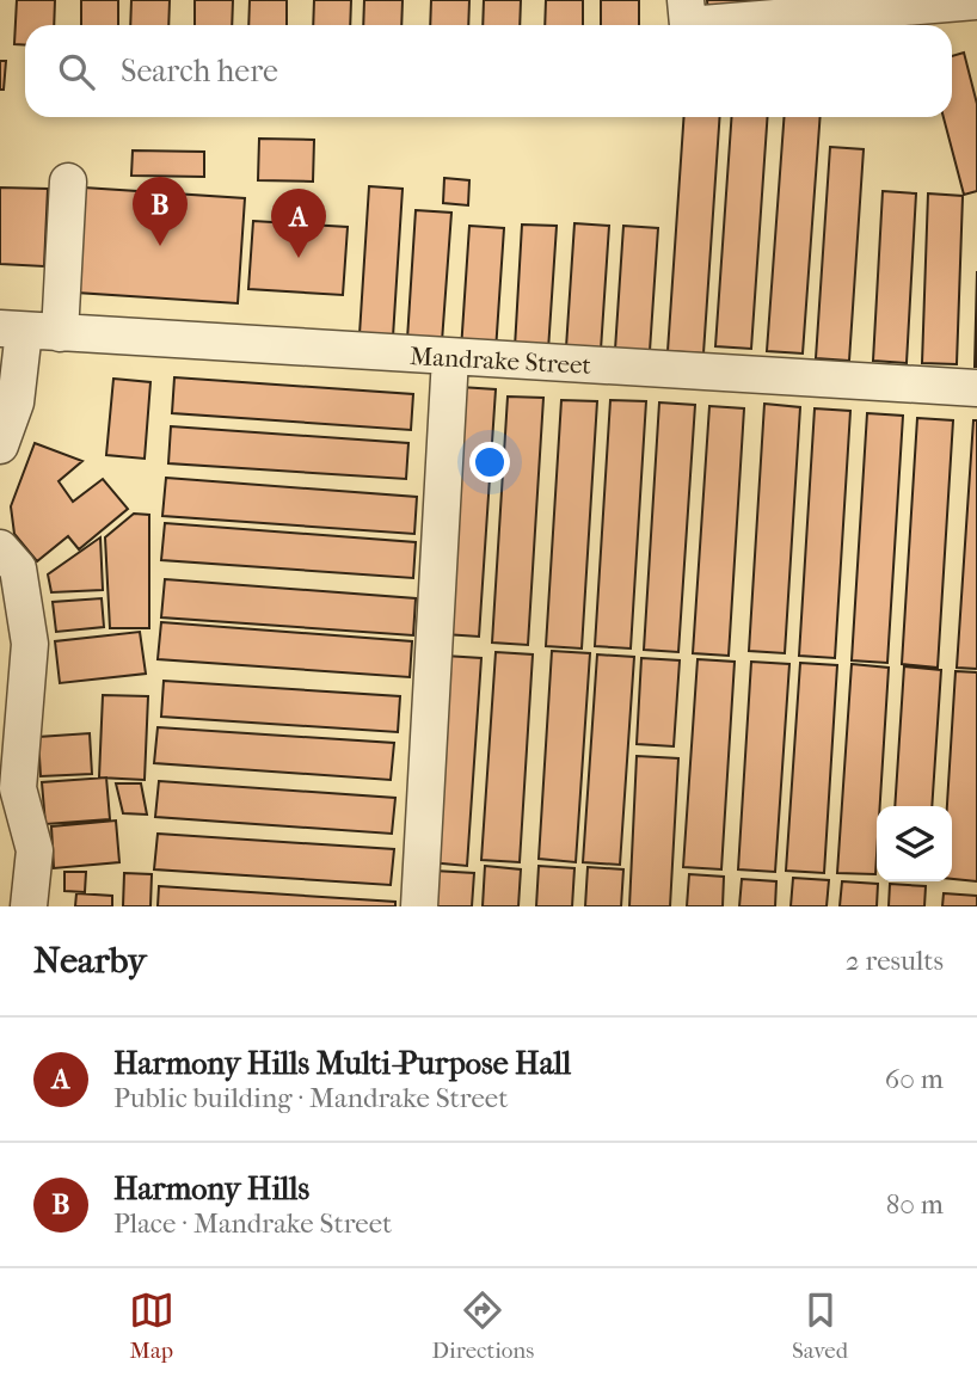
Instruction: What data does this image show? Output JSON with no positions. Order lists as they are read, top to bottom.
{
  "streets": {
    "street": ["Mandrake Street"]
  },
  "page": {
    "search": "Search here",
    "pins": ["B", "A"],
    "heading": ["Nearby", "2 results"],
    "list": [
      {
        "mark": "A",
        "name": "Harmony Hills Multi-Purpose Hall",
        "note": "Public building · Mandrake Street",
        "value": "60 m"
      },
      {
        "mark": "B",
        "name": "Harmony Hills",
        "note": "Place · Mandrake Street",
        "value": "80 m"
      }
    ],
    "nav": ["Map", "Directions", "Saved"]
  }
}
